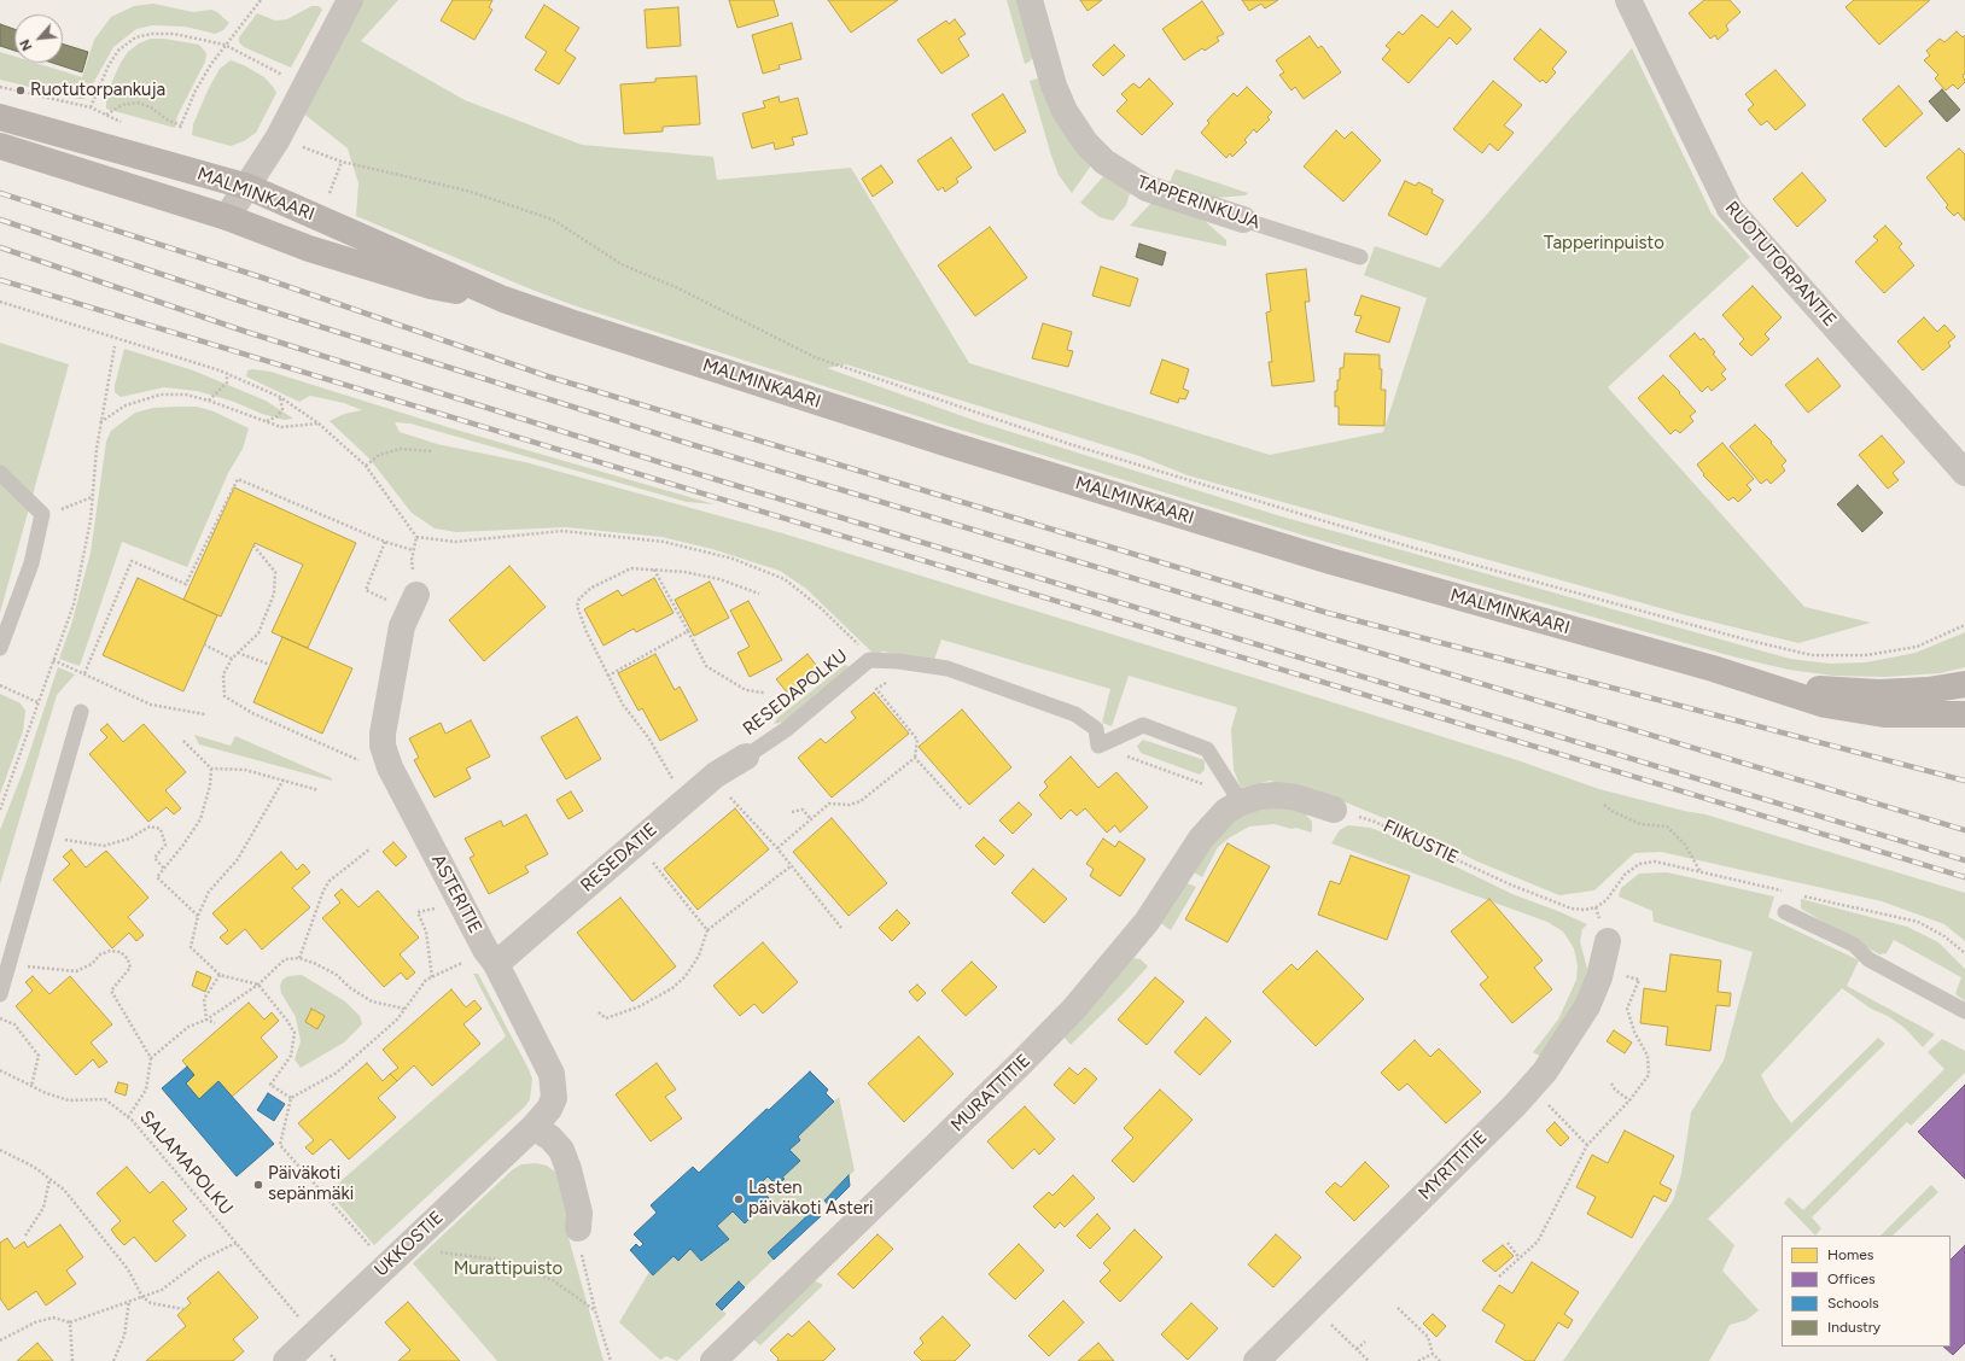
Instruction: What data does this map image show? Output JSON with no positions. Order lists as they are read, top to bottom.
{
  "streets": {
    "main road": ["MALMINKAARI"],
    "street": [
      "TAPPERINKUJA",
      "RUOTUTORPANTIE",
      "RESEDATIE",
      "ASTERITIE",
      "MURATTITIE",
      "MYRTTITIE",
      "UKKOSTIE"
    ],
    "lane": ["RESEDAPOLKU"],
    "path": ["FIIKUSTIE", "SALAMAPOLKU"]
  },
  "crossings": [
    ["RESEDAPOLKU", "RESEDATIE"],
    ["RESEDATIE", "ASTERITIE"],
    ["ASTERITIE", "UKKOSTIE"],
    ["SALAMAPOLKU", "UKKOSTIE"]
  ],
  "parks": ["Tapperinpuisto", "Murattipuisto"],
  "places": ["Ruotutorpankuja", "Päiväkoti sepänmäki", "Lasten päiväkoti Asteri"],
  "legend": [
    "Homes",
    "Offices",
    "Schools",
    "Industry"
  ],
  "north": "bottom left"
}
